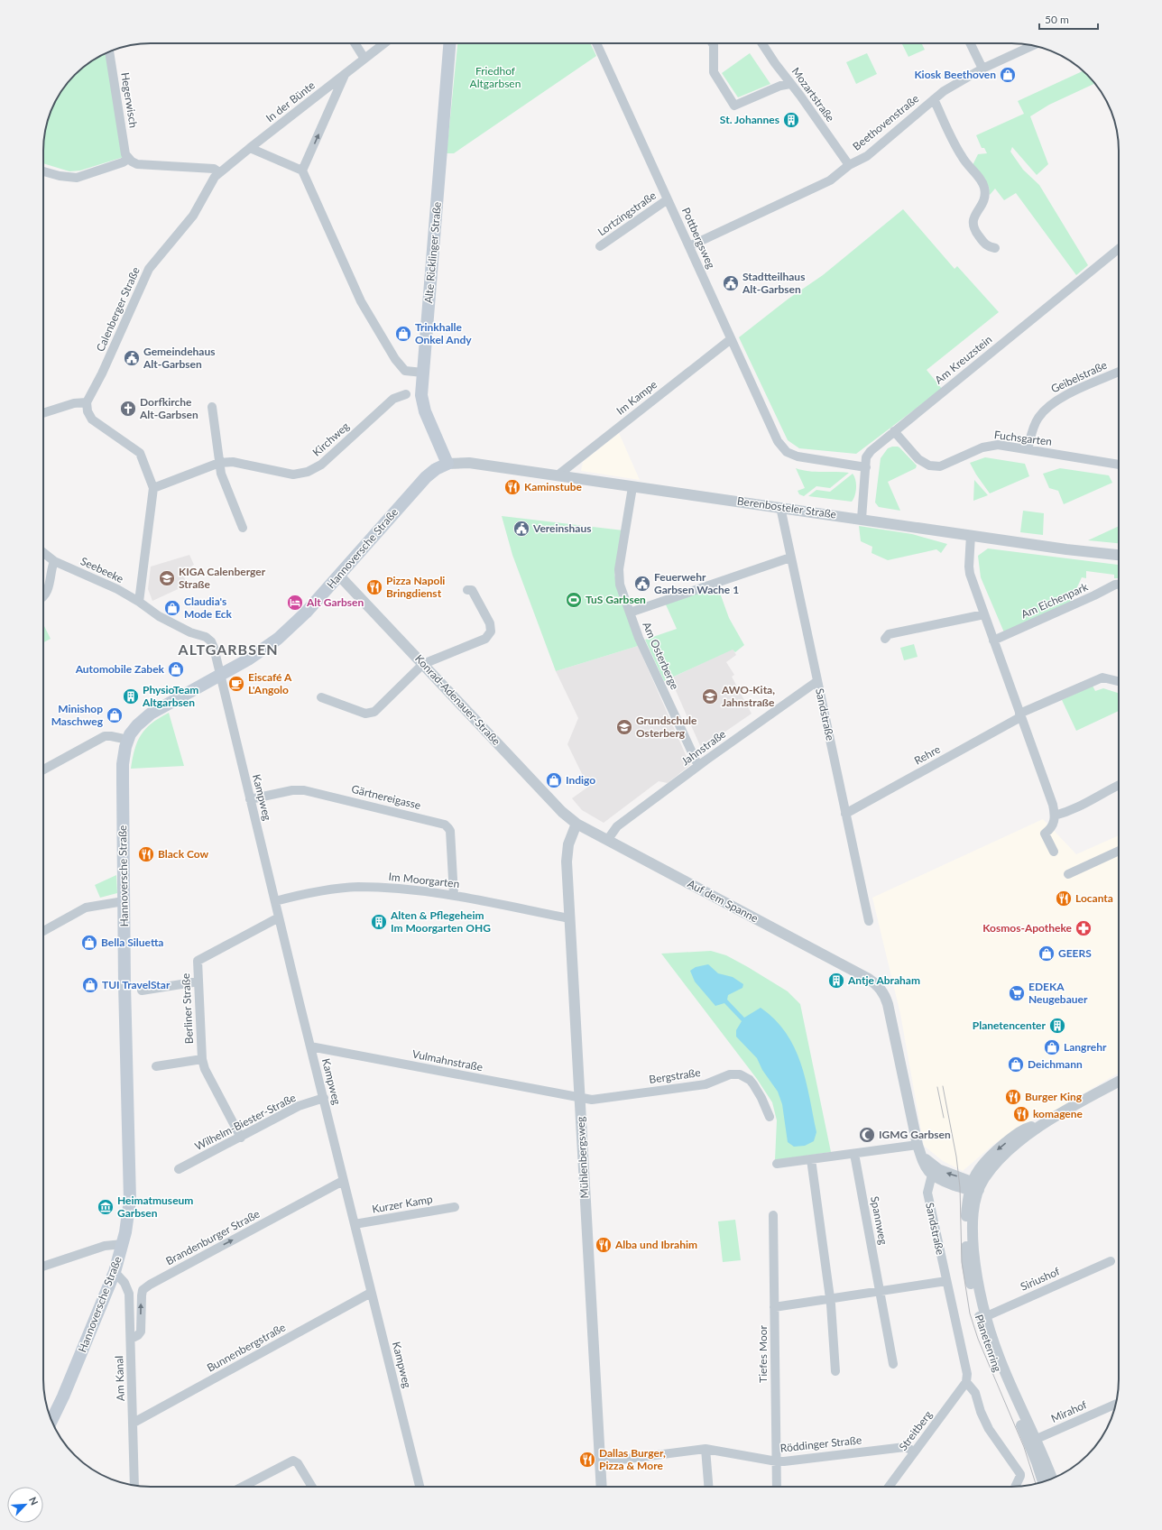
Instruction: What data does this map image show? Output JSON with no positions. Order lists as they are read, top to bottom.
{
  "streets": {
    "main road": ["Alte Ricklinger Straße", "Hannoversche Straße"],
    "street": [
      "Mozartstraße",
      "Hegerwisch",
      "In der Bünte",
      "Beethovenstraße",
      "Lortzingstraße",
      "Pottbergsweg",
      "Calenberger Straße",
      "Am Kreuzstein",
      "Geibelstraße",
      "Im Kampe",
      "Fuchsgarten",
      "Kirchweg",
      "Berenbosteler Straße",
      "Seebeeke",
      "Am Eichenpark",
      "Am Osterberge",
      "Konrad-Adenauer-Straße",
      "Sandstraße",
      "Jahnstraße",
      "Rehre",
      "Kampweg",
      "Gärtnereigasse",
      "Im Moorgarten",
      "Auf dem Spanne",
      "Berliner Straße",
      "Vulmahnstraße",
      "Bergstraße",
      "Wilhelm-Biester-Straße",
      "Mühlenbergsweg",
      "Kurzer Kamp",
      "Spannweg",
      "Brandenburger Straße",
      "Siriushof",
      "Planetenring",
      "Bunnenbergstraße",
      "Tiefes Moor",
      "Am Kanal",
      "Mirahof",
      "Streitberg",
      "Röddinger Straße"
    ]
  },
  "crossings": [
    ["Mozartstraße", "Beethovenstraße"],
    ["In der Bünte", "Calenberger Straße"],
    ["Beethovenstraße", "Pottbergsweg"],
    ["Lortzingstraße", "Pottbergsweg"],
    ["Pottbergsweg", "Am Kreuzstein"],
    ["Pottbergsweg", "Im Kampe"],
    ["Alte Ricklinger Straße", "Berenbosteler Straße"],
    ["Alte Ricklinger Straße", "Hannoversche Straße"],
    ["Am Kreuzstein", "Fuchsgarten"],
    ["Am Kreuzstein", "Berenbosteler Straße"],
    ["Geibelstraße", "Fuchsgarten"],
    ["Im Kampe", "Berenbosteler Straße"],
    ["Berenbosteler Straße", "Hannoversche Straße"],
    ["Berenbosteler Straße", "Am Osterberge"],
    ["Berenbosteler Straße", "Sandstraße"],
    ["Hannoversche Straße", "Konrad-Adenauer-Straße"],
    ["Hannoversche Straße", "Kampweg"],
    ["Hannoversche Straße", "Am Kanal"],
    ["Am Osterberge", "Jahnstraße"],
    ["Konrad-Adenauer-Straße", "Auf dem Spanne"],
    ["Konrad-Adenauer-Straße", "Mühlenbergsweg"],
    ["Sandstraße", "Jahnstraße"],
    ["Sandstraße", "Rehre"],
    ["Sandstraße", "Streitberg"],
    ["Jahnstraße", "Auf dem Spanne"],
    ["Kampweg", "Gärtnereigasse"],
    ["Kampweg", "Im Moorgarten"],
    ["Kampweg", "Berliner Straße"],
    ["Kampweg", "Vulmahnstraße"],
    ["Kampweg", "Wilhelm-Biester-Straße"],
    ["Kampweg", "Kurzer Kamp"],
    ["Kampweg", "Brandenburger Straße"],
    ["Kampweg", "Bunnenbergstraße"],
    ["Gärtnereigasse", "Im Moorgarten"],
    ["Im Moorgarten", "Mühlenbergsweg"],
    ["Auf dem Spanne", "Mühlenbergsweg"],
    ["Berliner Straße", "Wilhelm-Biester-Straße"],
    ["Vulmahnstraße", "Bergstraße"],
    ["Vulmahnstraße", "Mühlenbergsweg"],
    ["Bergstraße", "Mühlenbergsweg"],
    ["Mühlenbergsweg", "Röddinger Straße"],
    ["Brandenburger Straße", "Am Kanal"],
    ["Siriushof", "Planetenring"],
    ["Planetenring", "Mirahof"],
    ["Bunnenbergstraße", "Am Kanal"],
    ["Tiefes Moor", "Röddinger Straße"],
    ["Streitberg", "Röddinger Straße"]
  ],
  "one_way": ["In der Bünte", "Brandenburger Straße"],
  "districts": ["ALTGARBSEN"],
  "parks": ["Friedhof Altgarbsen"],
  "places": {
    "shop": [
      "Kiosk Beethoven",
      "Trinkhalle Onkel Andy",
      "Claudia's Mode Eck",
      "Automobile Zabek",
      "Minishop Maschweg",
      "Indigo",
      "Bella Siluetta",
      "GEERS",
      "TUI TravelStar",
      "Langrehr",
      "Deichmann"
    ],
    "building": [
      "St. Johannes",
      "PhysioTeam Altgarbsen",
      "Alten & Pflegeheim Im Moorgarten OHG",
      "Antje Abraham",
      "Planetencenter"
    ],
    "public building": [
      "Stadtteilhaus Alt-Garbsen",
      "Gemeindehaus Alt-Garbsen",
      "Vereinshaus",
      "Feuerwehr Garbsen Wache 1"
    ],
    "church": ["Dorfkirche Alt-Garbsen"],
    "restaurant": [
      "Kaminstube",
      "Pizza Napoli Bringdienst",
      "Black Cow",
      "Locanta",
      "Burger King",
      "komagene",
      "Alba und Ibrahim",
      "Dallas Burger, Pizza & More"
    ],
    "school or university": ["KIGA Calenberger Straße", "AWO-Kita, Jahnstraße", "Grundschule Osterberg"],
    "sports": ["TuS Garbsen"],
    "hotel": ["Alt Garbsen"],
    "cafe": ["Eiscafé A L'Angolo"],
    "pharmacy": ["Kosmos-Apotheke"],
    "supermarket": ["EDEKA Neugebauer"],
    "mosque": ["IGMG Garbsen"],
    "museum": ["Heimatmuseum Garbsen"]
  },
  "scale_bar": "50 m",
  "north": "top right"
}
